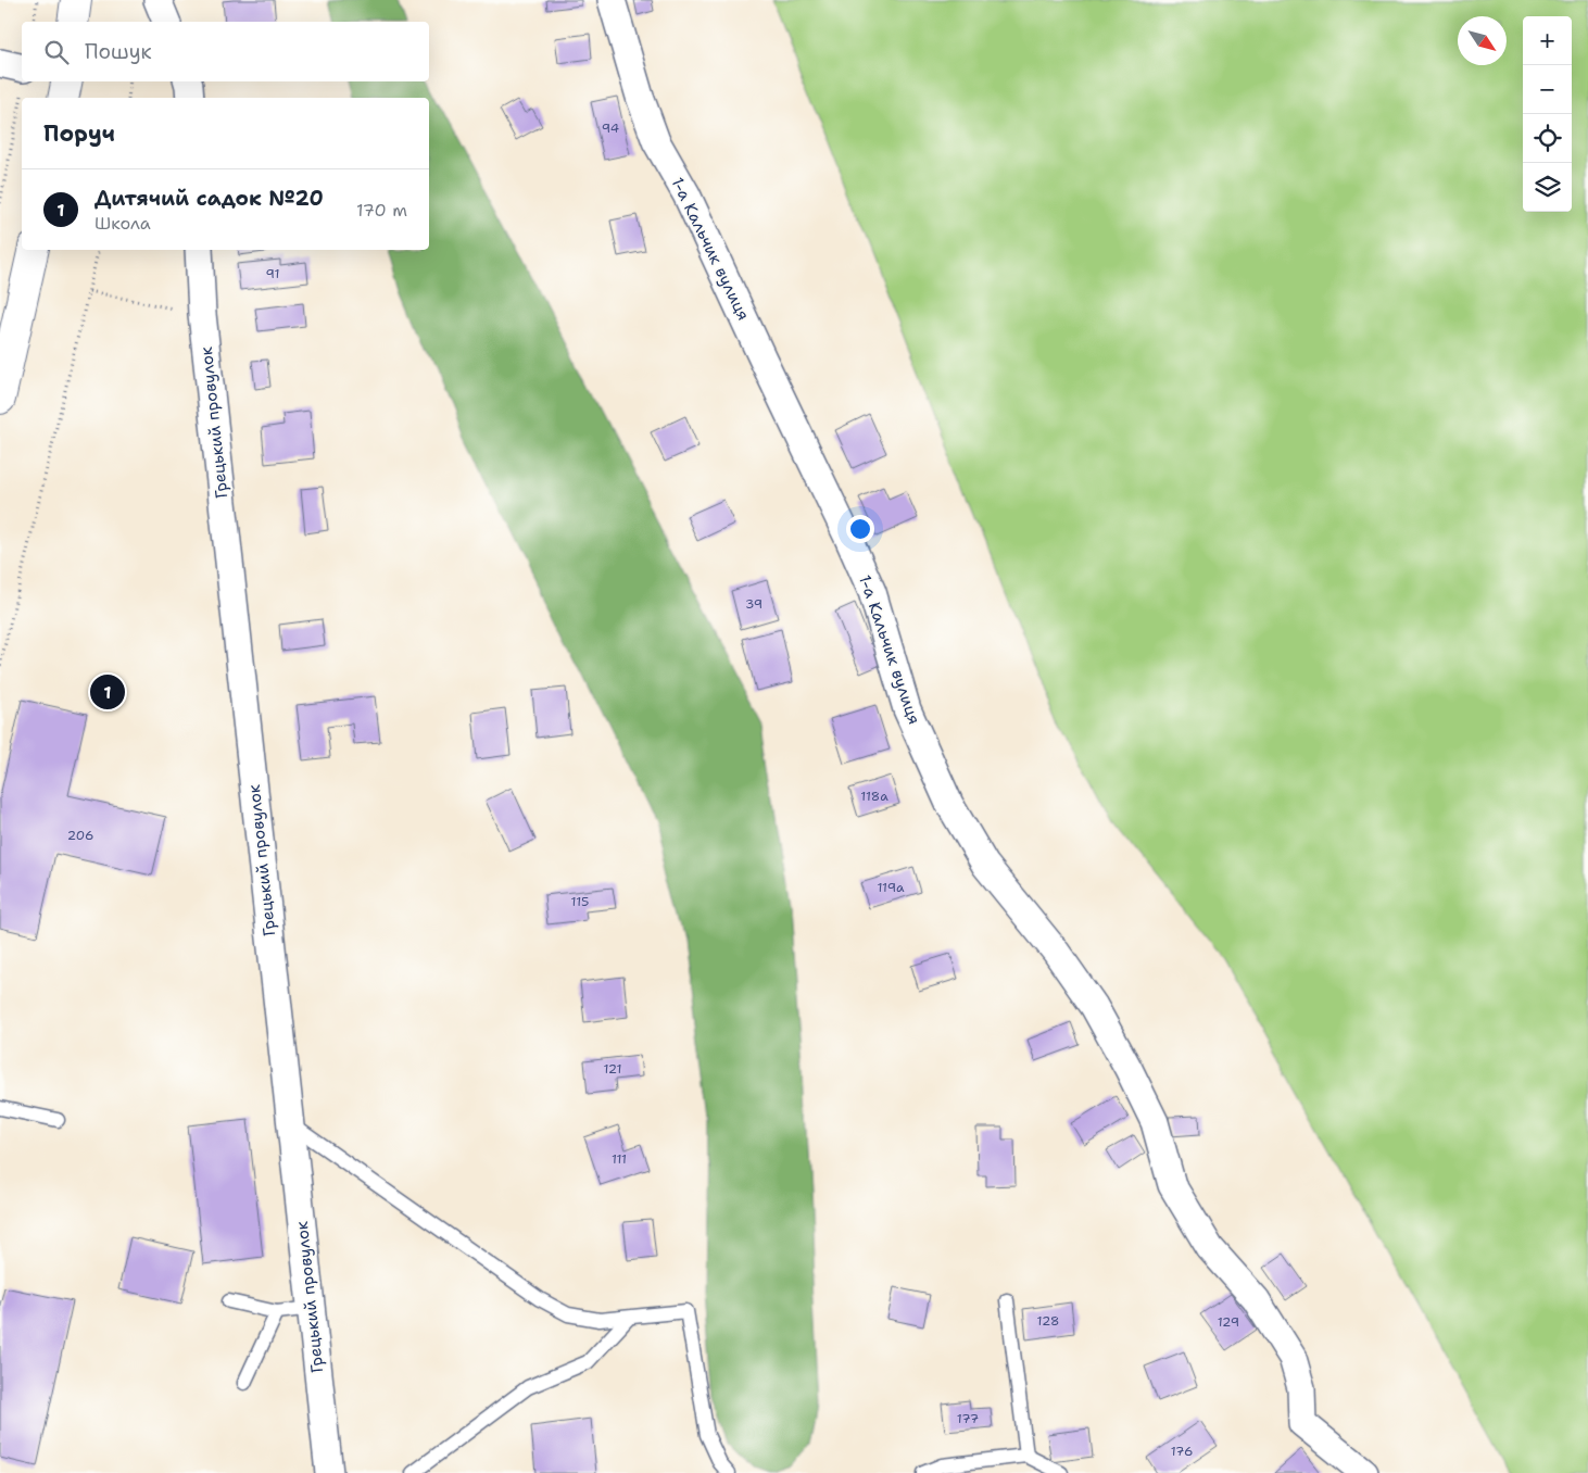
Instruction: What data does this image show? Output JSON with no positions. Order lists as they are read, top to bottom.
{
  "streets": {
    "street": ["1-а Кальчик вулиця", "Грецький провулок"]
  },
  "house_numbers": [
    "94",
    "91",
    "39",
    "118а",
    "206",
    "119а",
    "115",
    "121",
    "111",
    "128",
    "129",
    "177",
    "176"
  ],
  "north": "bottom right",
  "page": {
    "map_buttons": ["+", "−"],
    "search": "Пошук",
    "heading": "Поруч",
    "list": [
      {
        "mark": "1",
        "name": "Дитячий садок №20",
        "note": "Школа",
        "value": "170 m"
      }
    ],
    "pins": "1"
  }
}
